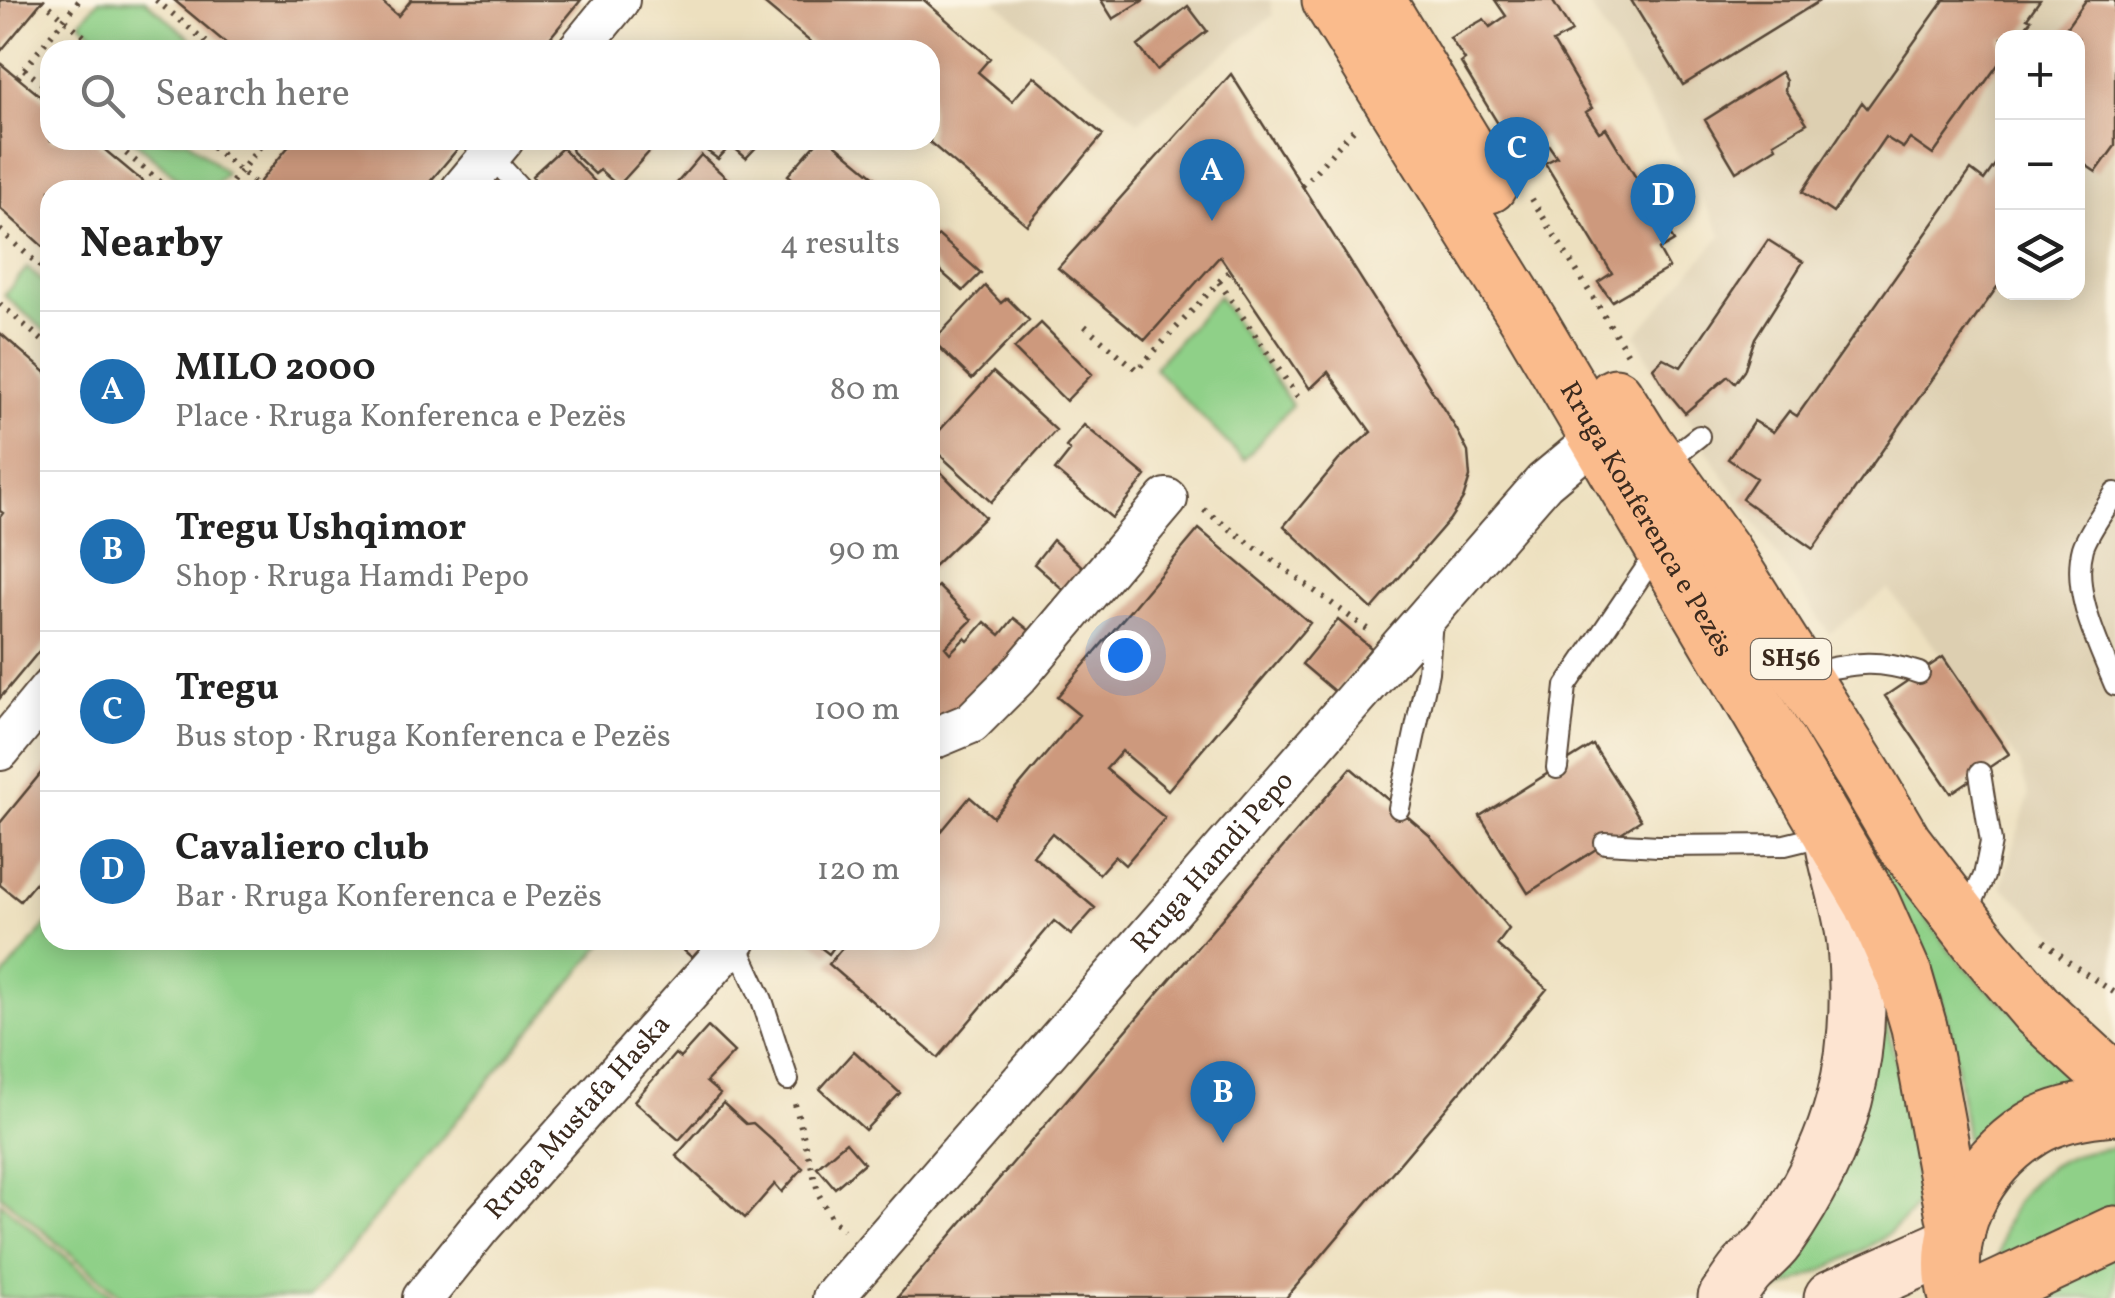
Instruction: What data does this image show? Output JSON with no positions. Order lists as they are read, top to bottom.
{
  "streets": {
    "main road": ["Rruga Konferenca e Pezës", "SH56"],
    "street": ["Rruga Hamdi Pepo", "Rruga Mustafa Haska"]
  },
  "crossings": [
    ["Rruga Konferenca e Pezës", "SH56"],
    ["Rruga Konferenca e Pezës", "Rruga Hamdi Pepo"]
  ],
  "page": {
    "map_buttons": ["+", "−"],
    "search": "Search here",
    "pins": [
      "C",
      "A",
      "D",
      "B"
    ],
    "heading": ["Nearby", "4 results"],
    "list": [
      {
        "mark": "A",
        "name": "MILO 2000",
        "note": "Place · Rruga Konferenca e Pezës",
        "value": "80 m"
      },
      {
        "mark": "B",
        "name": "Tregu Ushqimor",
        "note": "Shop · Rruga Hamdi Pepo",
        "value": "90 m"
      },
      {
        "mark": "C",
        "name": "Tregu",
        "note": "Bus stop · Rruga Konferenca e Pezës",
        "value": "100 m"
      },
      {
        "mark": "D",
        "name": "Cavaliero club",
        "note": "Bar · Rruga Konferenca e Pezës",
        "value": "120 m"
      }
    ]
  }
}
